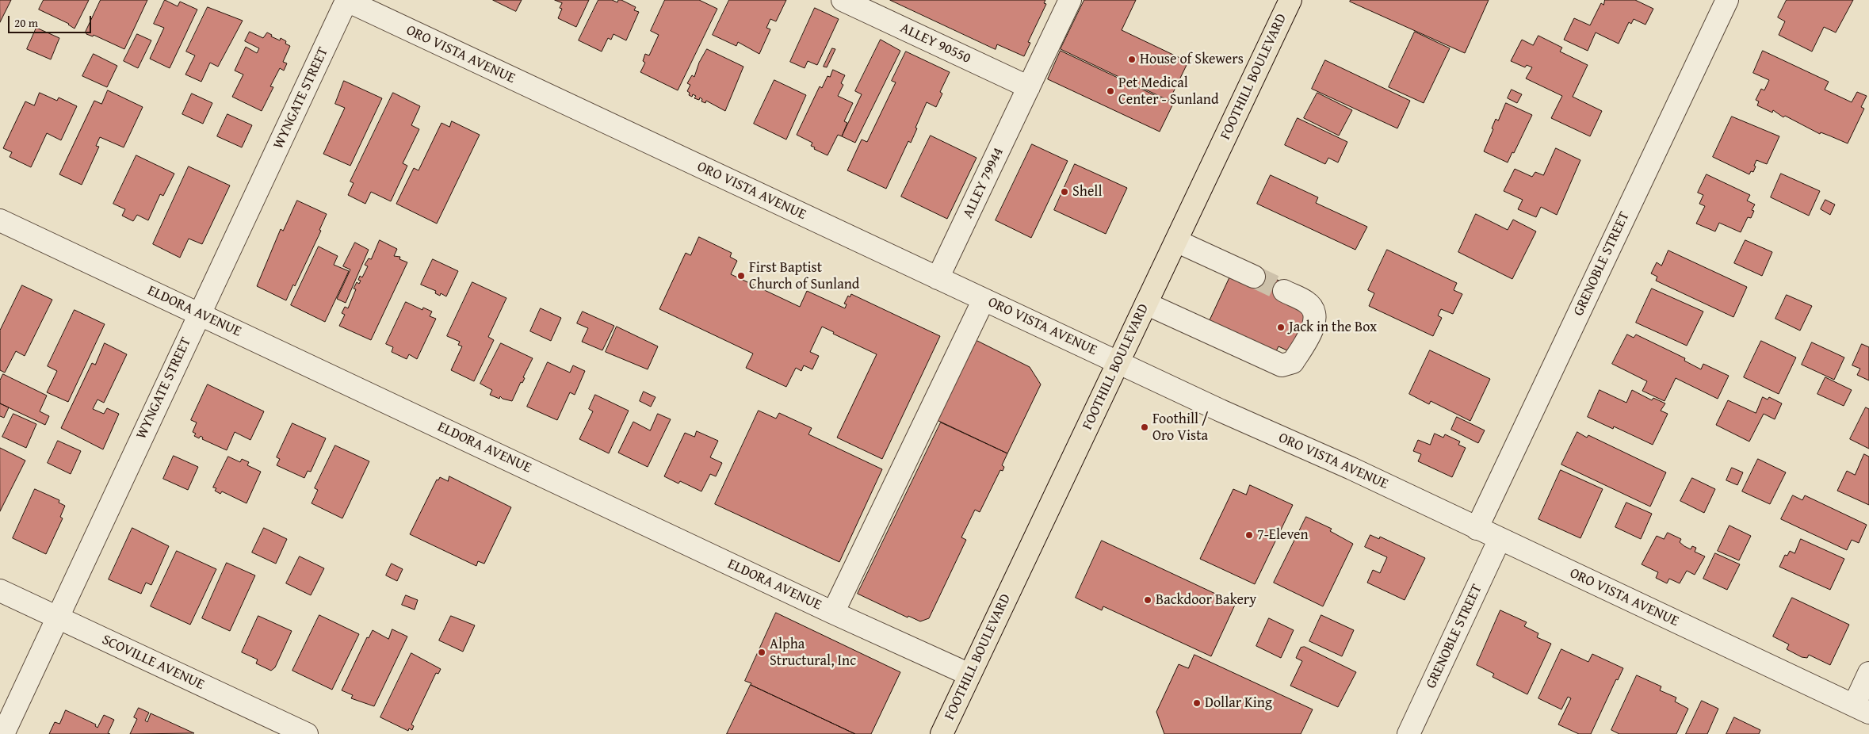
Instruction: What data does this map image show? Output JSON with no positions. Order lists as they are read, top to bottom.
{
  "streets": {
    "main road": ["FOOTHILL BOULEVARD"],
    "street": [
      "ALLEY 90550",
      "ORO VISTA AVENUE",
      "WYNGATE STREET",
      "ALLEY 79944",
      "GRENOBLE STREET",
      "ELDORA AVENUE",
      "SCOVILLE AVENUE"
    ]
  },
  "crossings": [
    ["ALLEY 90550", "ALLEY 79944"],
    ["ORO VISTA AVENUE", "FOOTHILL BOULEVARD"],
    ["ORO VISTA AVENUE", "WYNGATE STREET"],
    ["ORO VISTA AVENUE", "ALLEY 79944"],
    ["ORO VISTA AVENUE", "GRENOBLE STREET"],
    ["FOOTHILL BOULEVARD", "ELDORA AVENUE"],
    ["WYNGATE STREET", "ELDORA AVENUE"],
    ["WYNGATE STREET", "SCOVILLE AVENUE"]
  ],
  "places": [
    "House of Skewers",
    "Pet Medical Center - Sunland",
    "Shell",
    "First Baptist Church of Sunland",
    "Jack in the Box",
    "Foothill / Oro Vista",
    "7-Eleven",
    "Backdoor Bakery",
    "Alpha Structural, Inc",
    "Dollar King"
  ],
  "scale_bar": "20 m"
}
